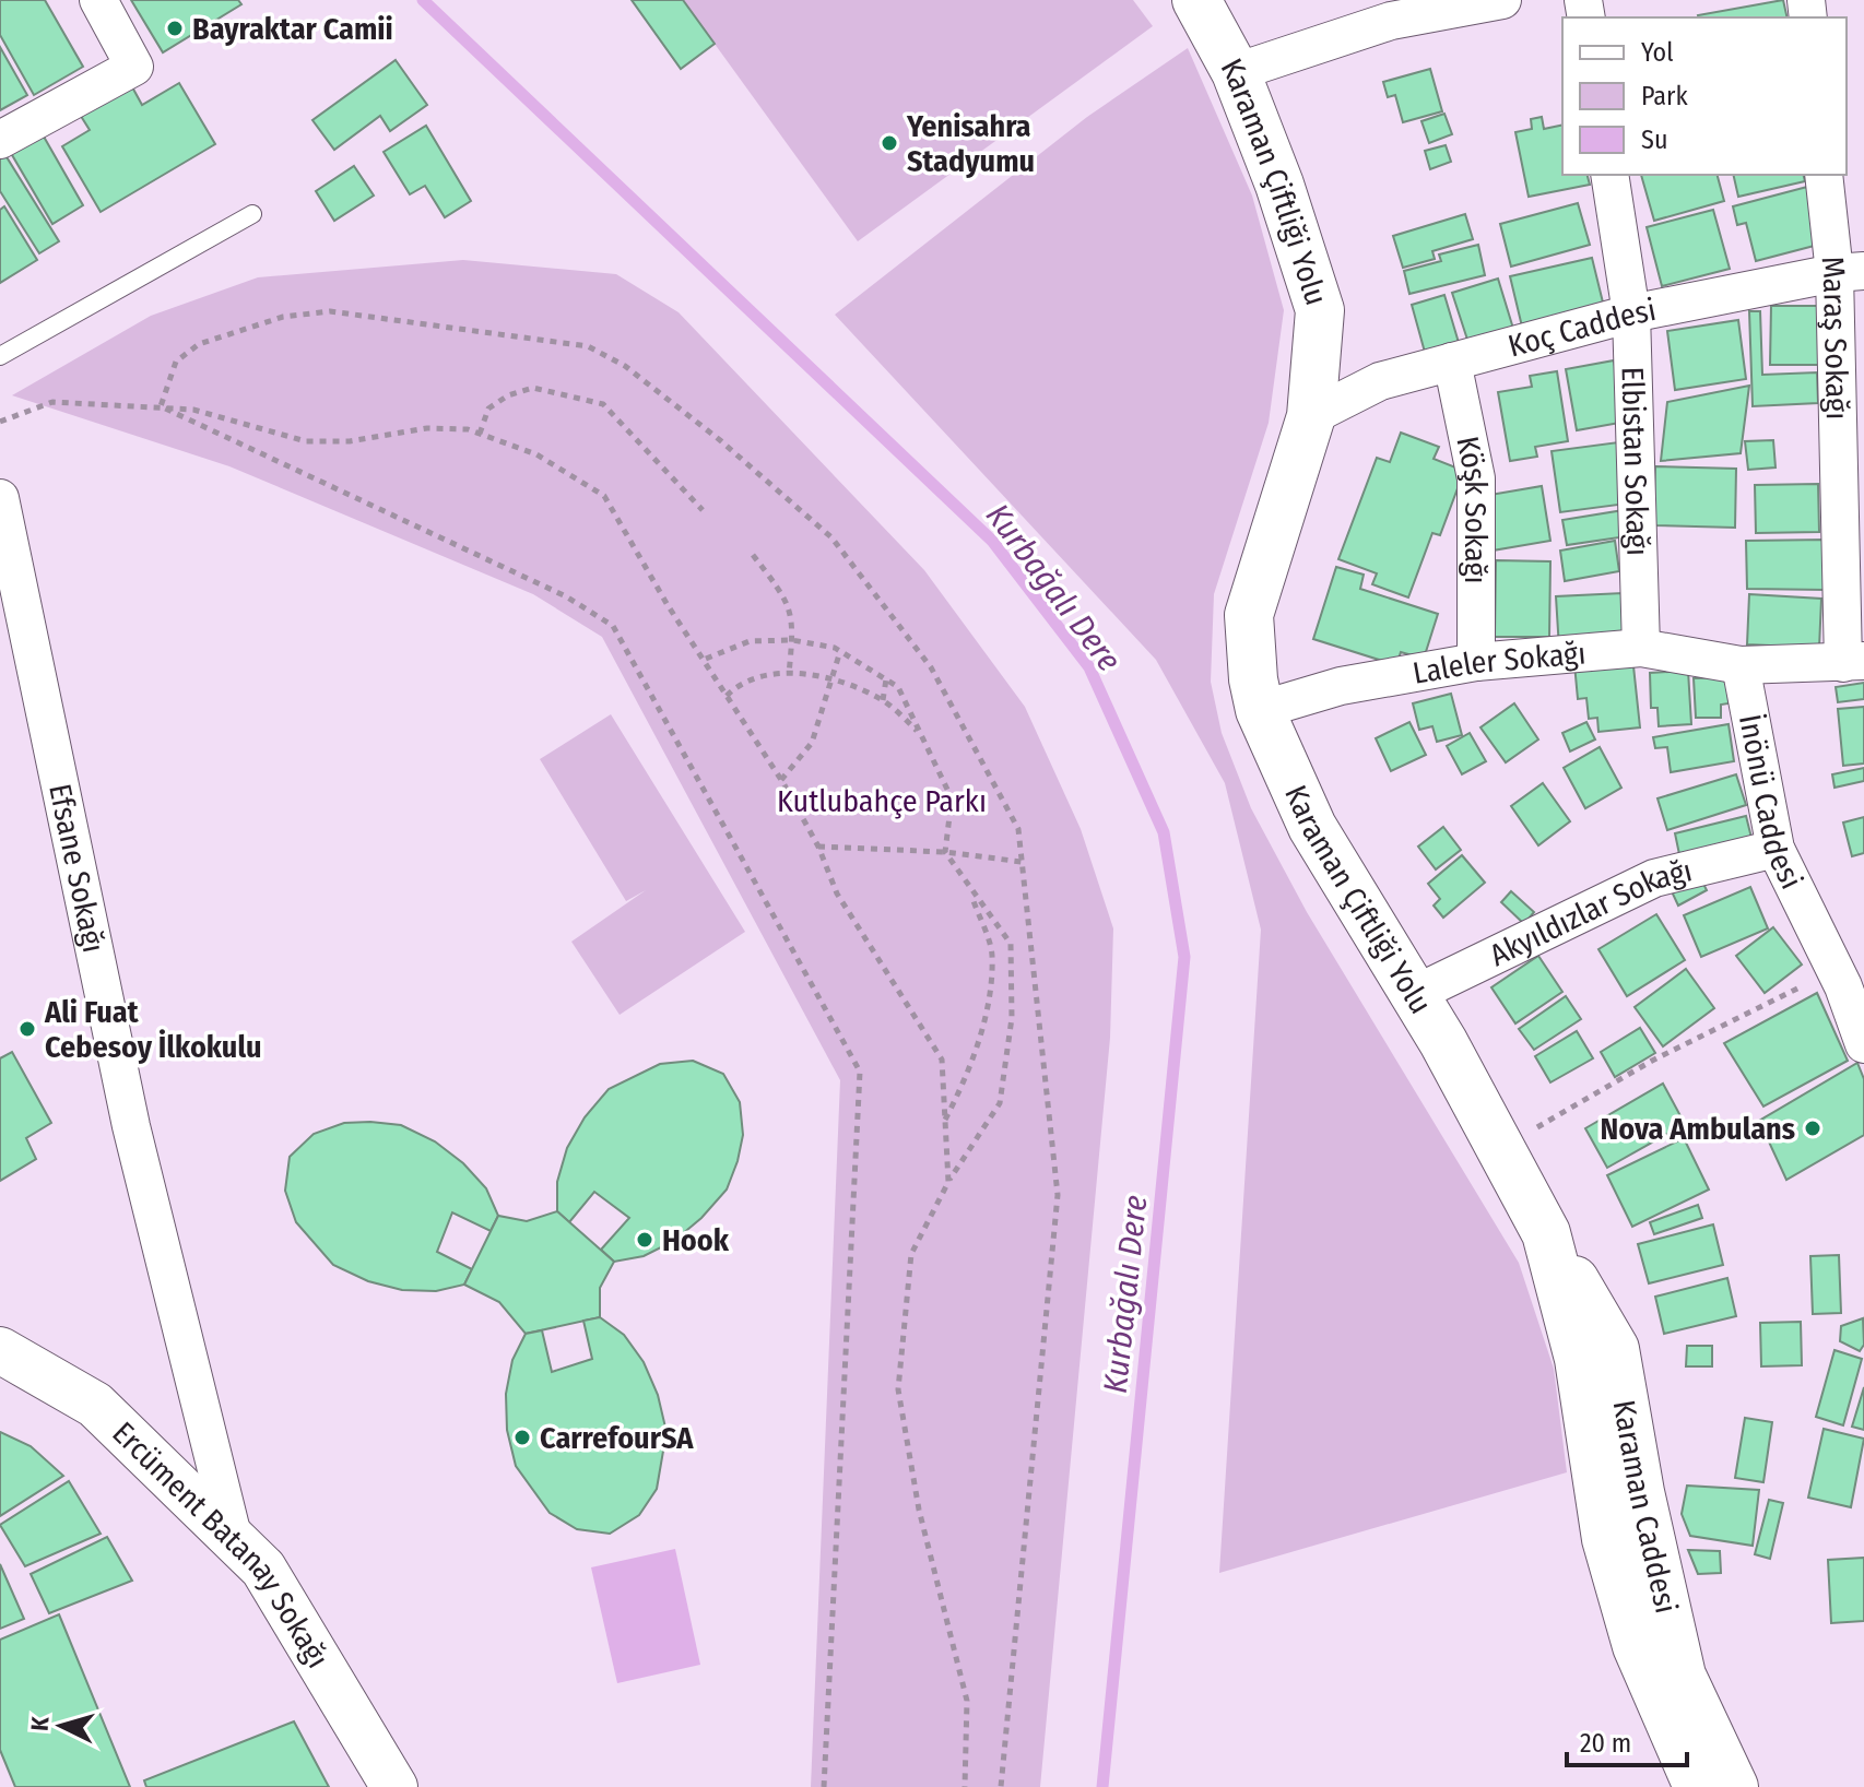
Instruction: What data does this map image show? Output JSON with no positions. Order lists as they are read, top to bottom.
{
  "streets": {
    "main road": ["Karaman Çiftliği Yolu", "Karaman Caddesi"],
    "street": [
      "Koç Caddesi",
      "Maraş Sokağı",
      "Elbistan Sokağı",
      "Köşk Sokağı",
      "Laleler Sokağı",
      "İnönü Caddesi",
      "Efsane Sokağı",
      "Akyıldızlar Sokağı",
      "Ercüment Batanay Sokağı"
    ]
  },
  "crossings": [
    ["Karaman Çiftliği Yolu", "Koç Caddesi"],
    ["Karaman Çiftliği Yolu", "Laleler Sokağı"],
    ["Karaman Çiftliği Yolu", "Akyıldızlar Sokağı"],
    ["Karaman Çiftliği Yolu", "Karaman Caddesi"],
    ["Koç Caddesi", "Maraş Sokağı"],
    ["Koç Caddesi", "Elbistan Sokağı"],
    ["Koç Caddesi", "Köşk Sokağı"],
    ["Maraş Sokağı", "İnönü Caddesi"],
    ["Elbistan Sokağı", "Laleler Sokağı"],
    ["Köşk Sokağı", "Laleler Sokağı"],
    ["Laleler Sokağı", "İnönü Caddesi"],
    ["İnönü Caddesi", "Akyıldızlar Sokağı"],
    ["Efsane Sokağı", "Ercüment Batanay Sokağı"]
  ],
  "water": ["Kurbağalı Dere"],
  "parks": ["Kutlubahçe Parkı"],
  "places": [
    "Bayraktar Camii",
    "Yenisahra Stadyumu",
    "Ali Fuat Cebesoy İlkokulu",
    "Nova Ambulans",
    "Hook",
    "CarrefourSA"
  ],
  "legend": ["Yol", "Park", "Su"],
  "scale_bar": "20 m",
  "north": "left"
}
